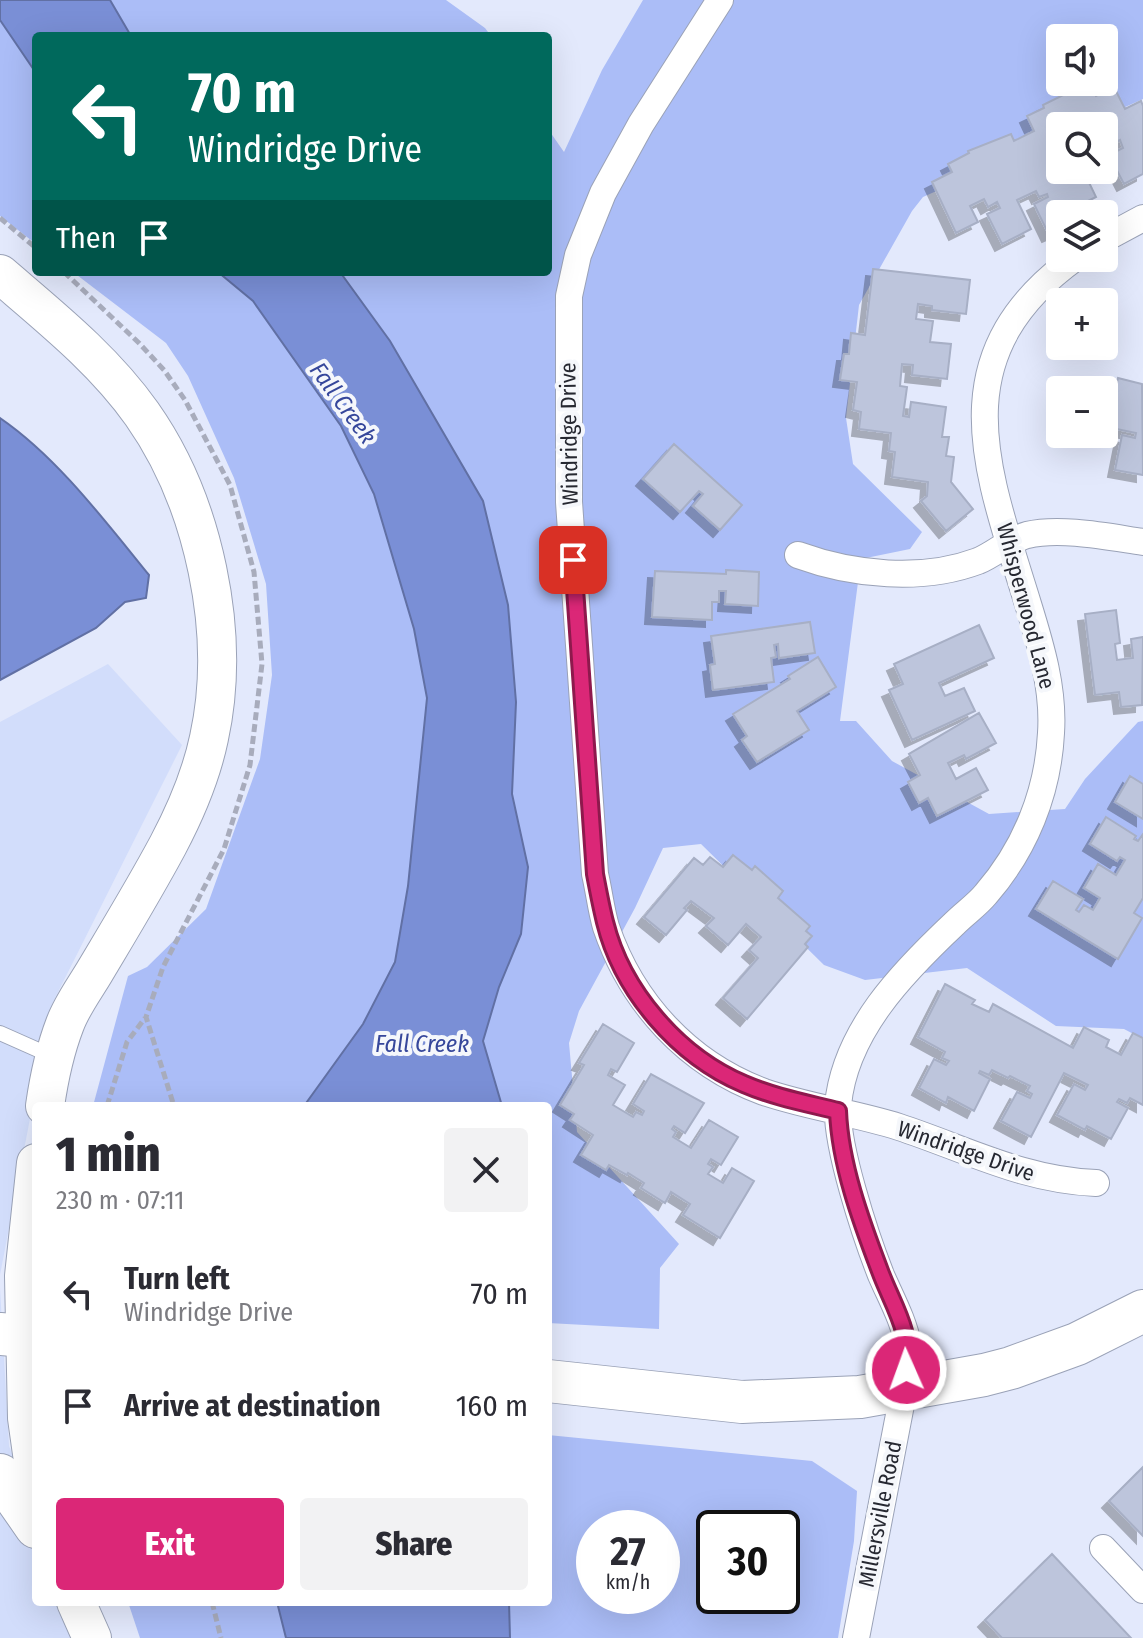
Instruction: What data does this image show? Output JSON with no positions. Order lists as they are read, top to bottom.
{
  "streets": {
    "street": ["Windridge Drive", "Whisperwood Lane", "Millersville Road"]
  },
  "crossings": [
    ["Windridge Drive", "Whisperwood Lane"]
  ],
  "water": ["Fall Creek"],
  "page": {
    "map_buttons": ["+", "−"],
    "turn": ["70 m", "Windridge Drive"],
    "then": "Then",
    "heading": ["1 min", "230 m · 07:11"],
    "list": [
      {
        "name": "Turn left",
        "note": "Windridge Drive",
        "value": "70 m"
      },
      {
        "name": "Arrive at destination",
        "value": "160 m"
      }
    ],
    "buttons": ["Exit", "Share"],
    "speed": "27 km/h",
    "limit": "30"
  }
}
